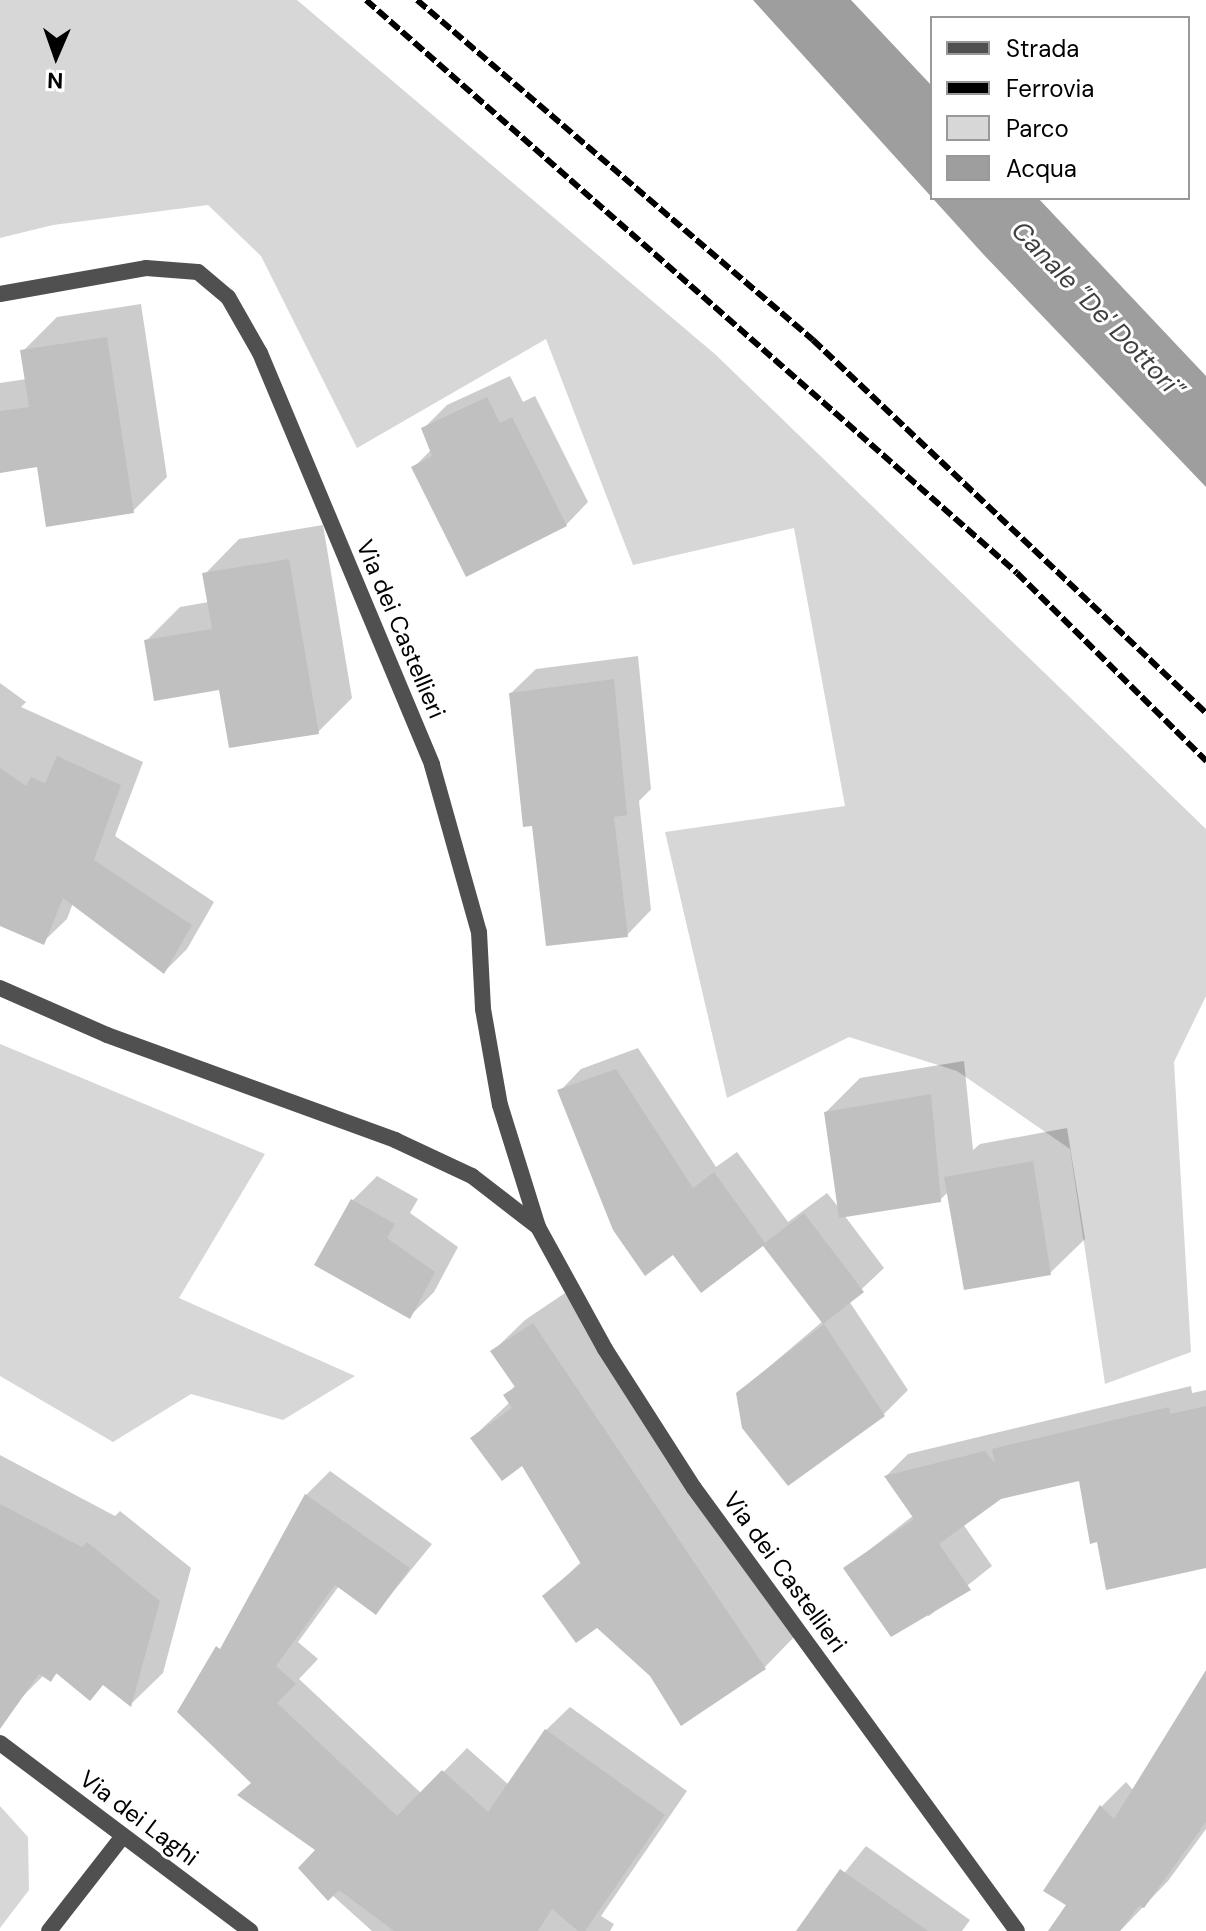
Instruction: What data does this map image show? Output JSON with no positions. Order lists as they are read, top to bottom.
{
  "streets": {
    "street": ["Via dei Castellieri", "Via dei Laghi"]
  },
  "water": ["Canale \"De' Dottori\""],
  "legend": [
    "Strada",
    "Ferrovia",
    "Parco",
    "Acqua"
  ],
  "north": "bottom"
}
